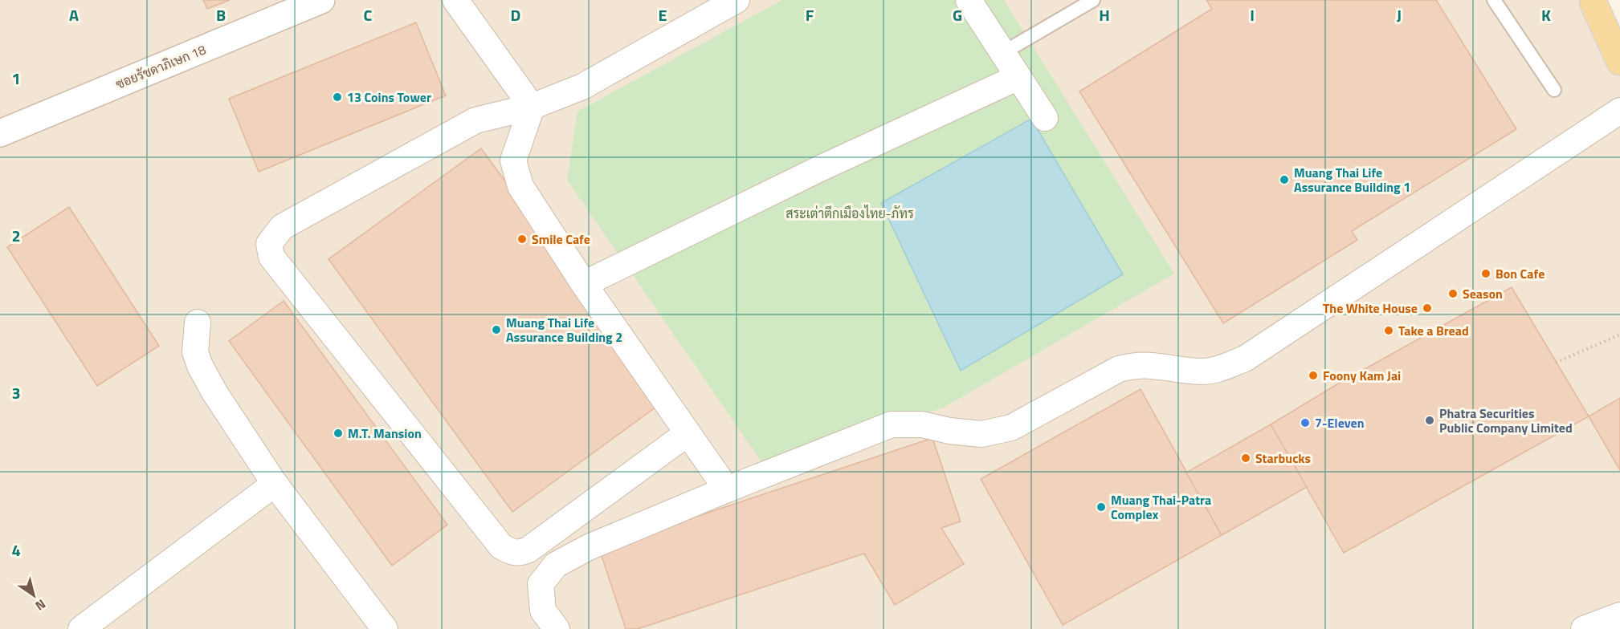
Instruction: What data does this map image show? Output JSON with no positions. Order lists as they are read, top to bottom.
{
  "streets": {
    "street": ["ซอยรัชดาภิเษก 18"]
  },
  "parks": ["สระเต่าตึกเมืองไทย-ภัทร"],
  "places": [
    "13 Coins Tower",
    "Muang Thai Life Assurance Building 1",
    "Smile Cafe",
    "Bon Cafe",
    "Season",
    "The White House",
    "Muang Thai Life Assurance Building 2",
    "Take a Bread",
    "Foony Kam Jai",
    "Phatra Securities Public Company Limited",
    "7-Eleven",
    "M.T. Mansion",
    "Starbucks",
    "Muang Thai-Patra Complex"
  ],
  "north": "bottom right",
  "grid": {
    "columns": [
      "A",
      "B",
      "C",
      "D",
      "E",
      "F",
      "G",
      "H",
      "I",
      "J",
      "K"
    ],
    "rows": [
      "1",
      "2",
      "3",
      "4"
    ]
  }
}
